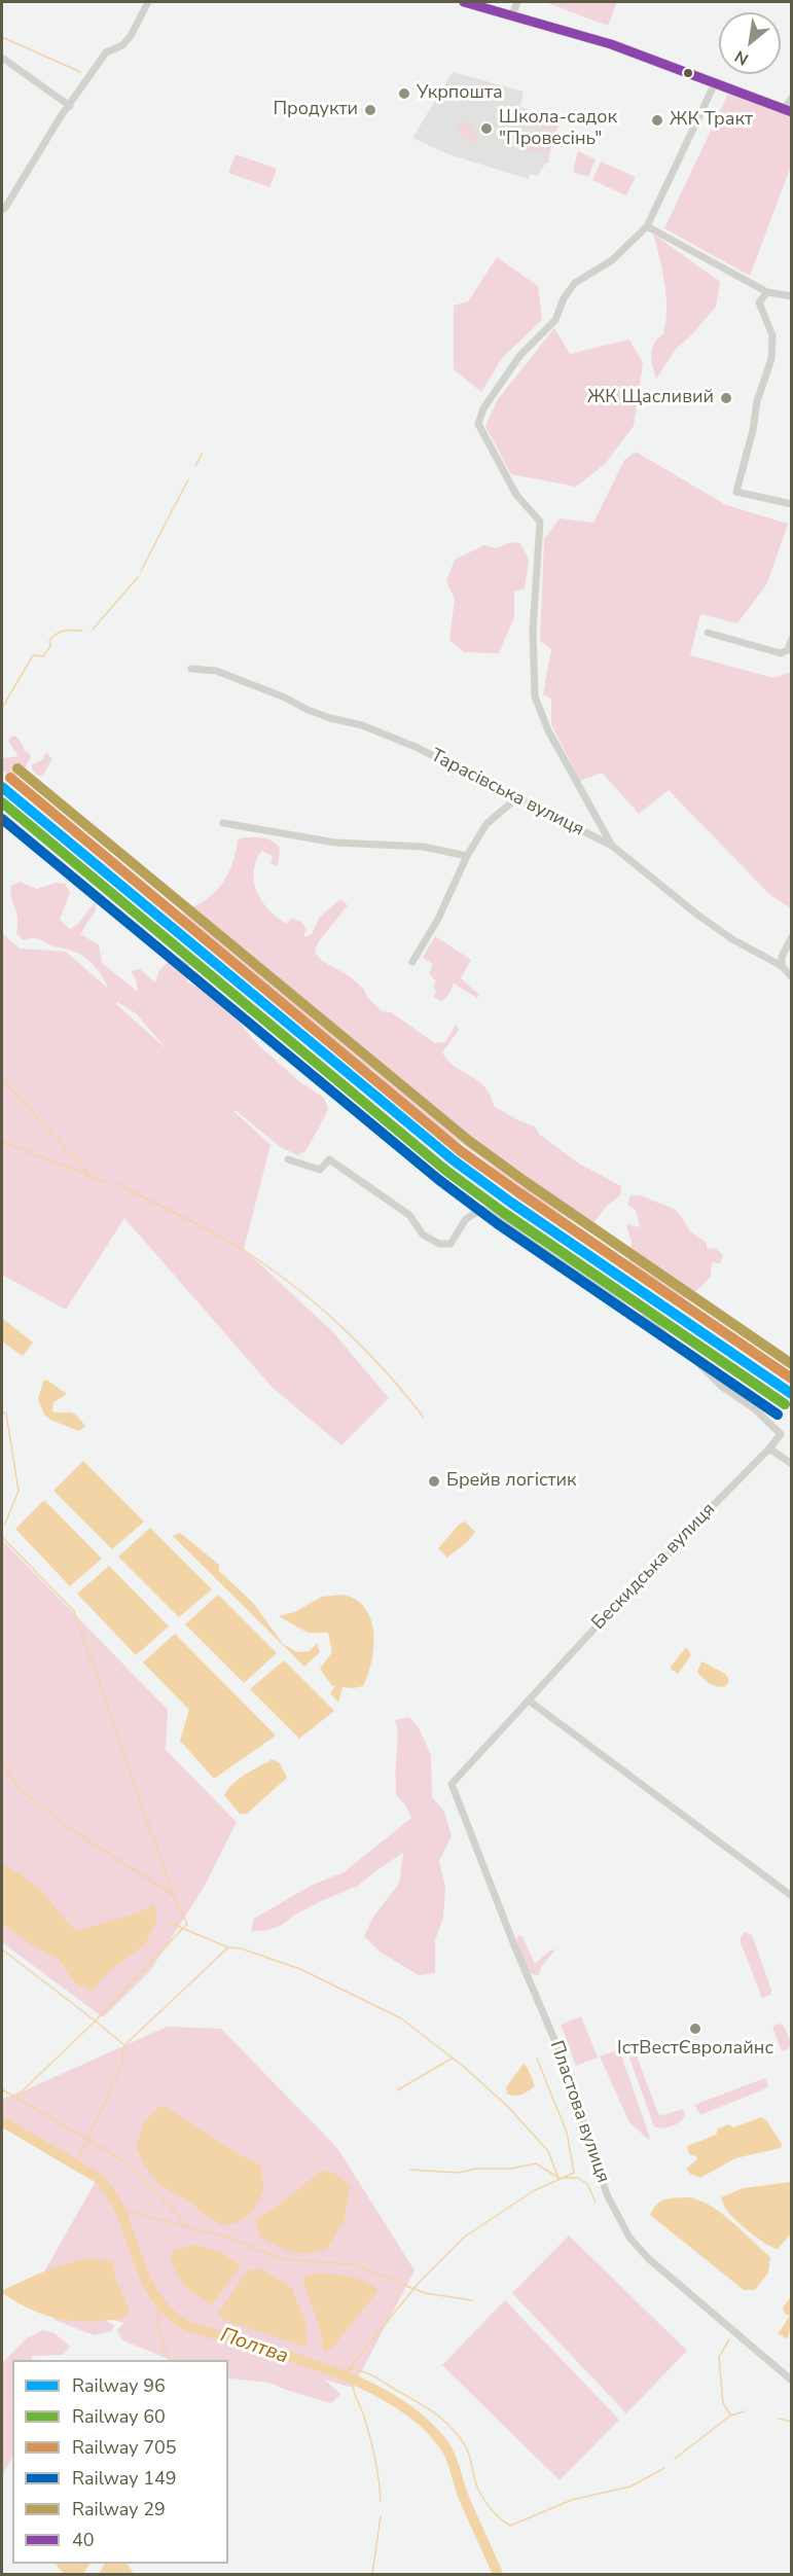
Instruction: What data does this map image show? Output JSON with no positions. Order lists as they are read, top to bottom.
{
  "streets": {
    "street": ["Тарасівська вулиця", "Бескидська вулиця", "Пластова вулиця"]
  },
  "crossings": [
    ["Бескидська вулиця", "Пластова вулиця"]
  ],
  "water": ["Полтва"],
  "places": [
    "Укрпошта",
    "Продукти",
    "ЖК Тракт",
    "Школа-садок \"Провесінь\"",
    "ЖК Щасливий",
    "Брейв логістик",
    "ІстВестЄвролайнс"
  ],
  "lines": [
    "transit line 40",
    "rail line 29",
    "rail line 705",
    "rail line 96",
    "rail line 60",
    "rail line 149"
  ],
  "legend": [
    "Railway 96",
    "Railway 60",
    "Railway 705",
    "Railway 149",
    "Railway 29",
    "40"
  ],
  "north": "bottom left"
}
